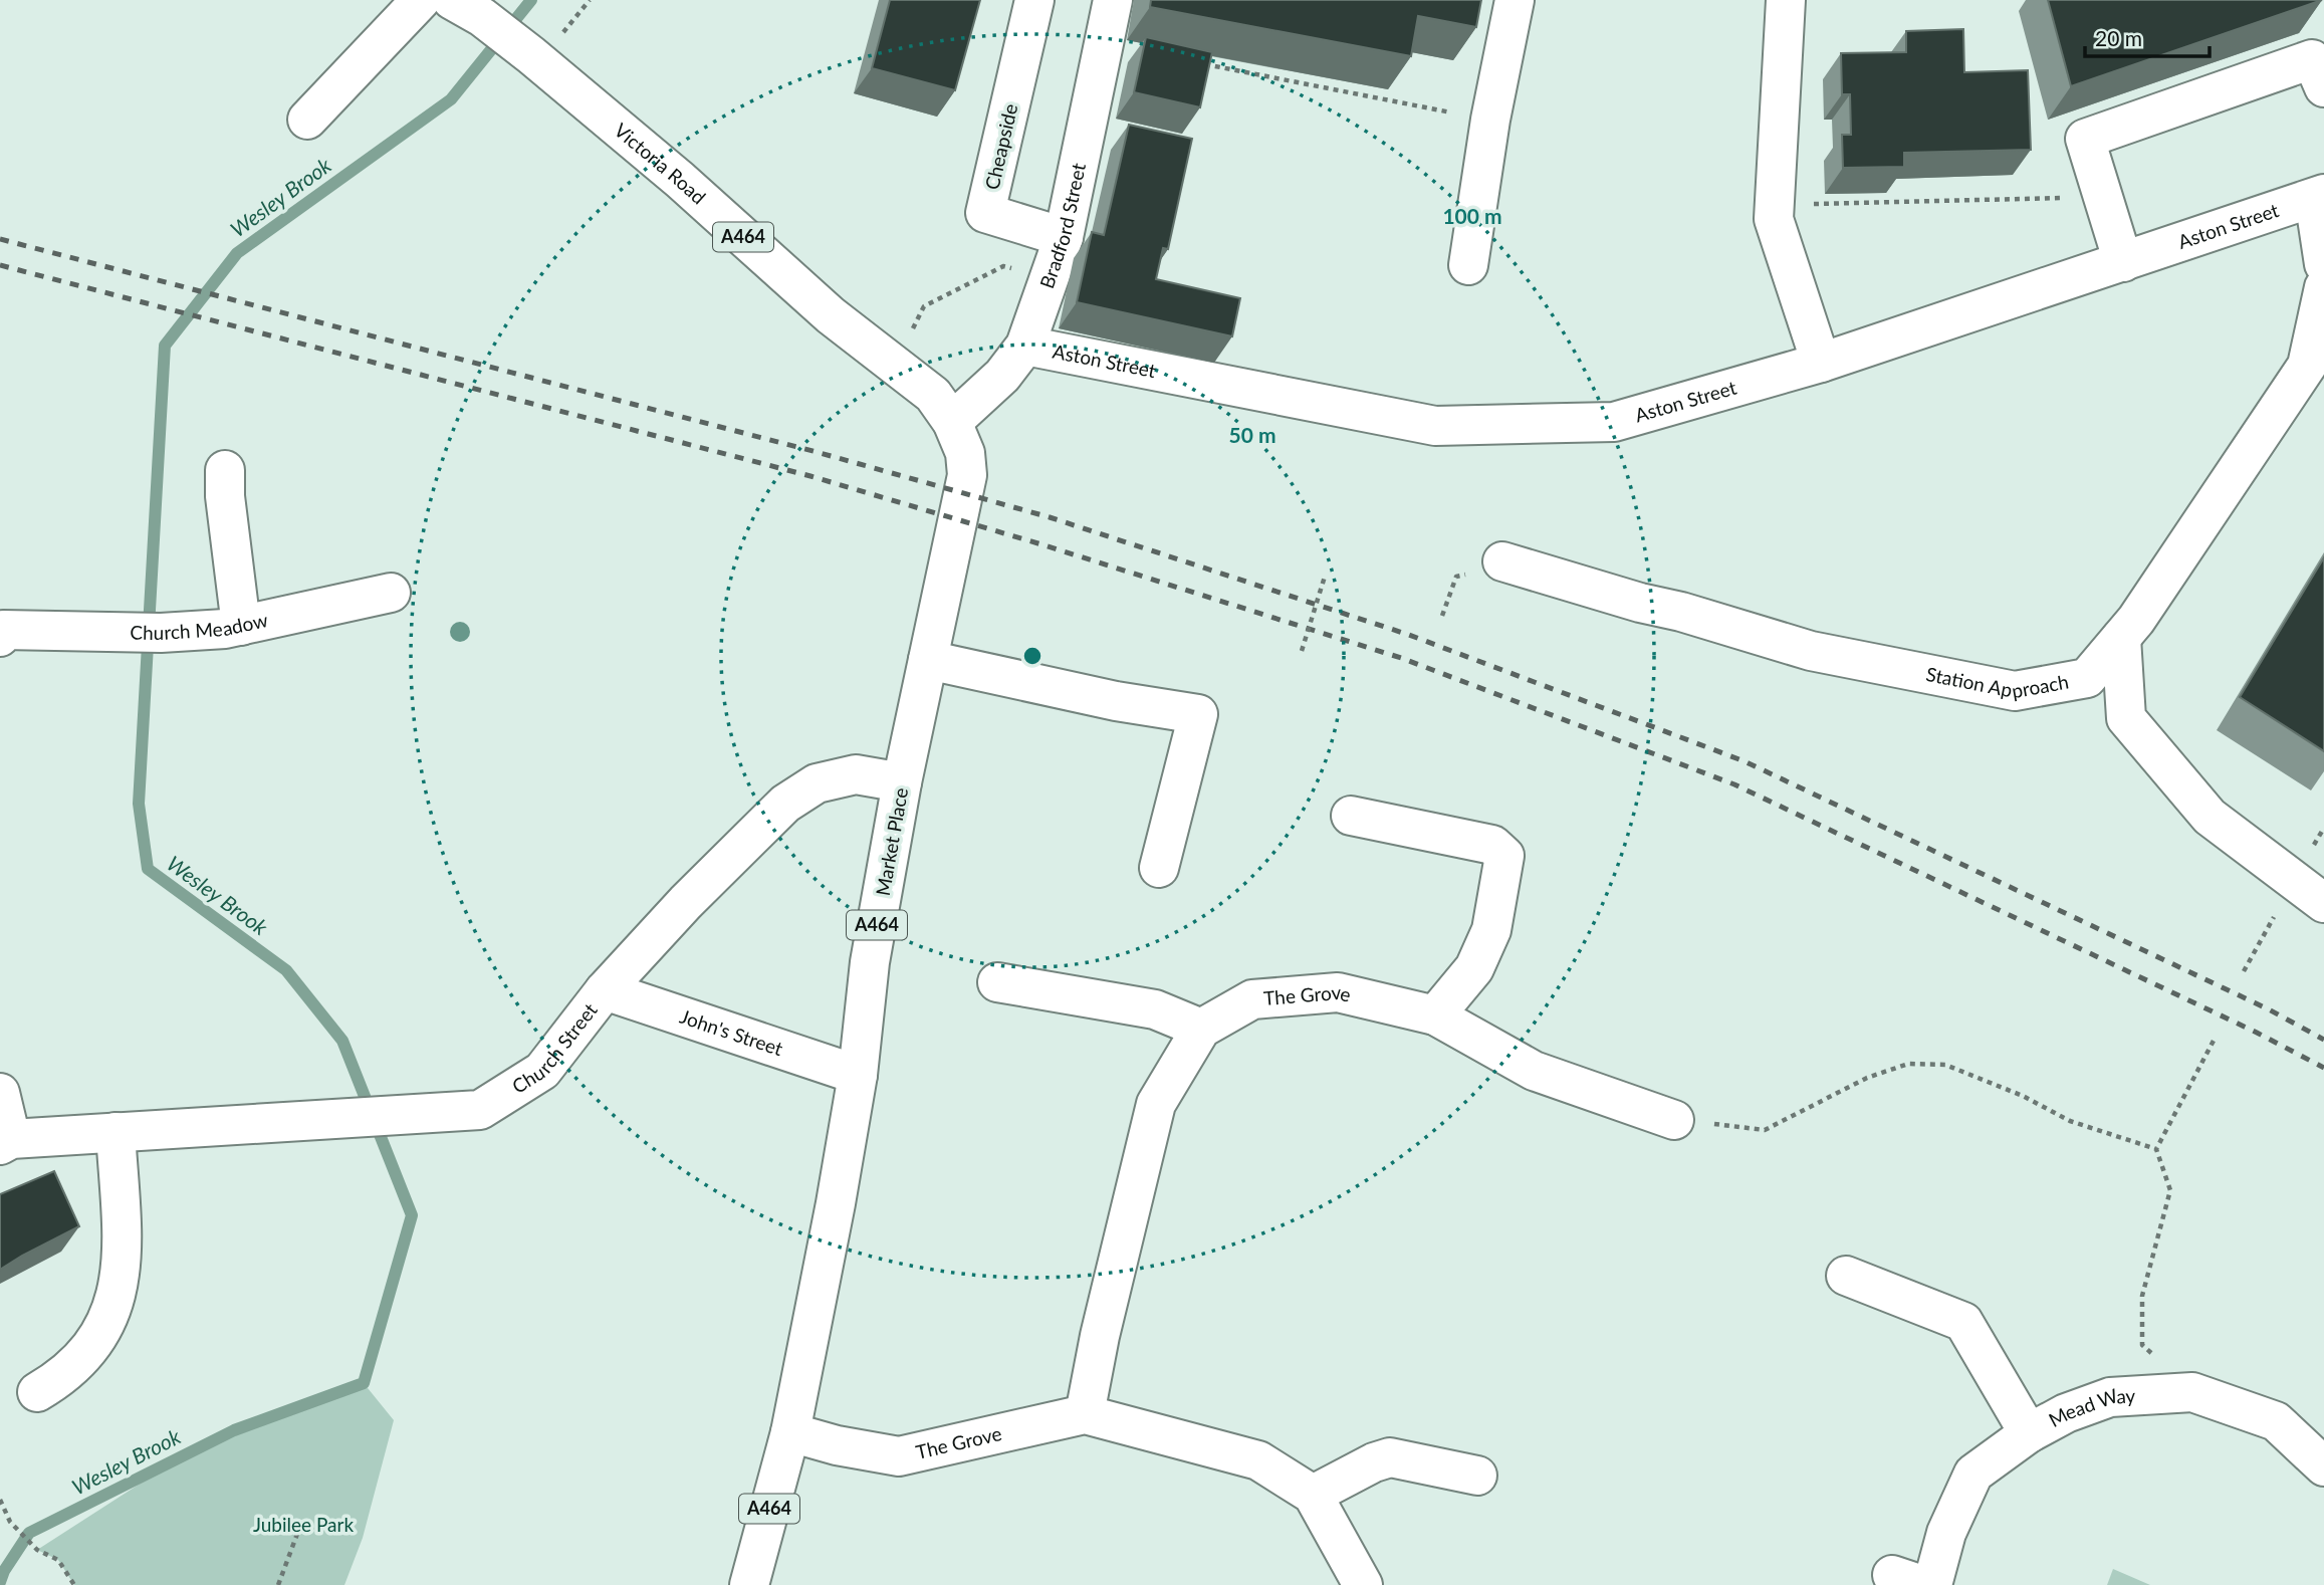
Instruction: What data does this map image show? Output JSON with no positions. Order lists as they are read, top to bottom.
{
  "streets": {
    "street": [
      "Cheapside",
      "Victoria Road",
      "Bradford Street",
      "Aston Street",
      "A464",
      "Church Meadow",
      "Station Approach",
      "Market Place",
      "The Grove",
      "John's Street",
      "Church Street",
      "Mead Way"
    ]
  },
  "crossings": [
    ["Cheapside", "Bradford Street"],
    ["Victoria Road", "Bradford Street"],
    ["Victoria Road", "Market Place"],
    ["Bradford Street", "Aston Street"],
    ["Bradford Street", "Market Place"],
    ["A464", "Market Place"],
    ["A464", "The Grove"],
    ["Market Place", "The Grove"],
    ["Market Place", "John's Street"],
    ["Market Place", "Church Street"],
    ["John's Street", "Church Street"]
  ],
  "water": ["Wesley Brook"],
  "parks": ["Jubilee Park"],
  "scale_bar": "20 m",
  "rings": ["100 m", "50 m"]
}
